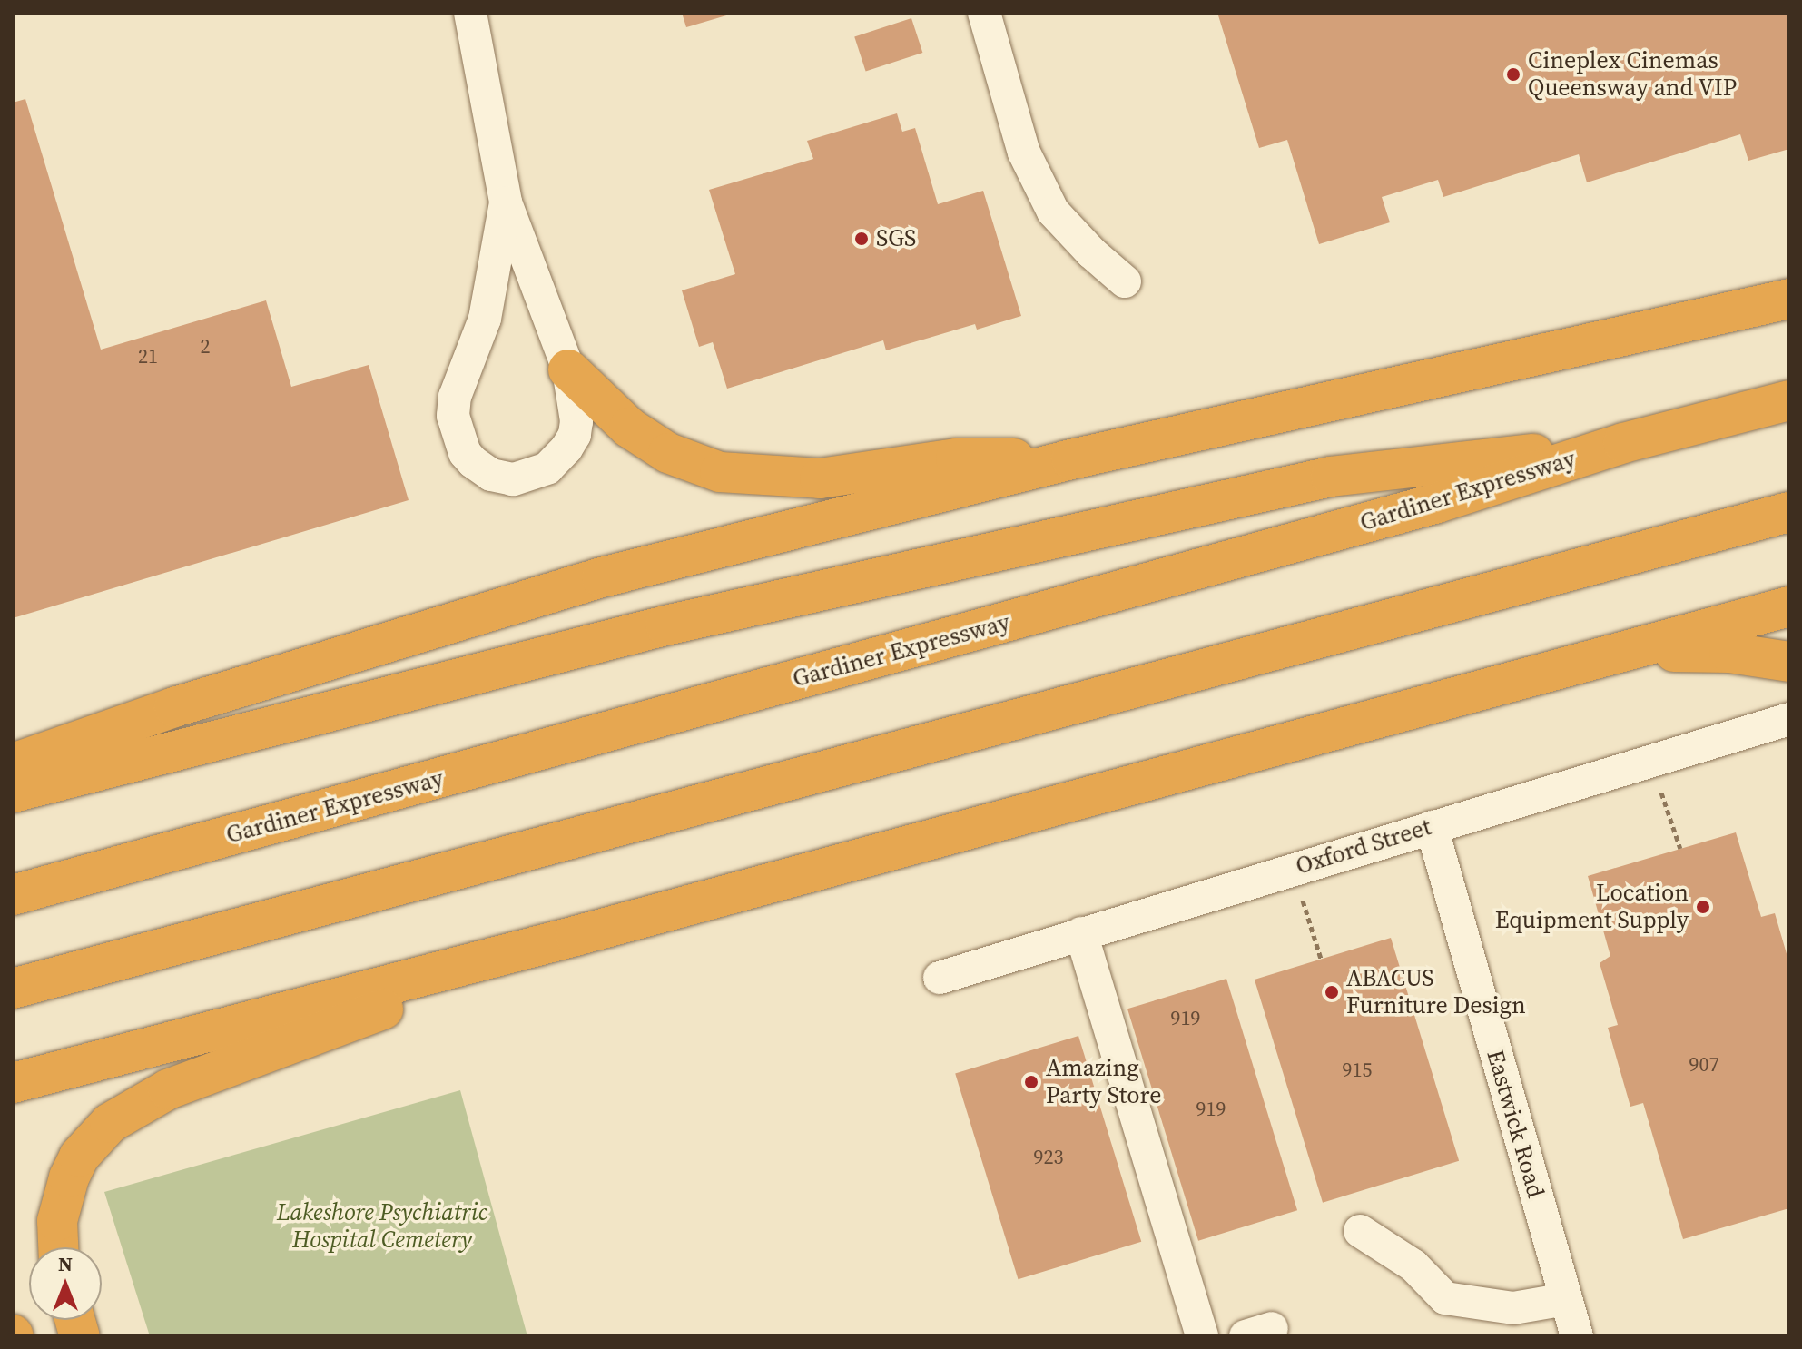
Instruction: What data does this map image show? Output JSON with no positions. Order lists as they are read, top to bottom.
{
  "streets": {
    "highway": ["Gardiner Expressway"],
    "street": ["Oxford Street", "Eastwick Road"]
  },
  "crossings": [
    ["Oxford Street", "Eastwick Road"]
  ],
  "parks": ["Lakeshore Psychiatric Hospital Cemetery"],
  "places": [
    "Cineplex Cinemas Queensway and VIP",
    "SGS",
    "Location Equipment Supply",
    "ABACUS Furniture Design",
    "Amazing Party Store"
  ],
  "house_numbers": [
    "2",
    "21",
    "919",
    "907",
    "915",
    "919",
    "923"
  ],
  "north": "top"
}
